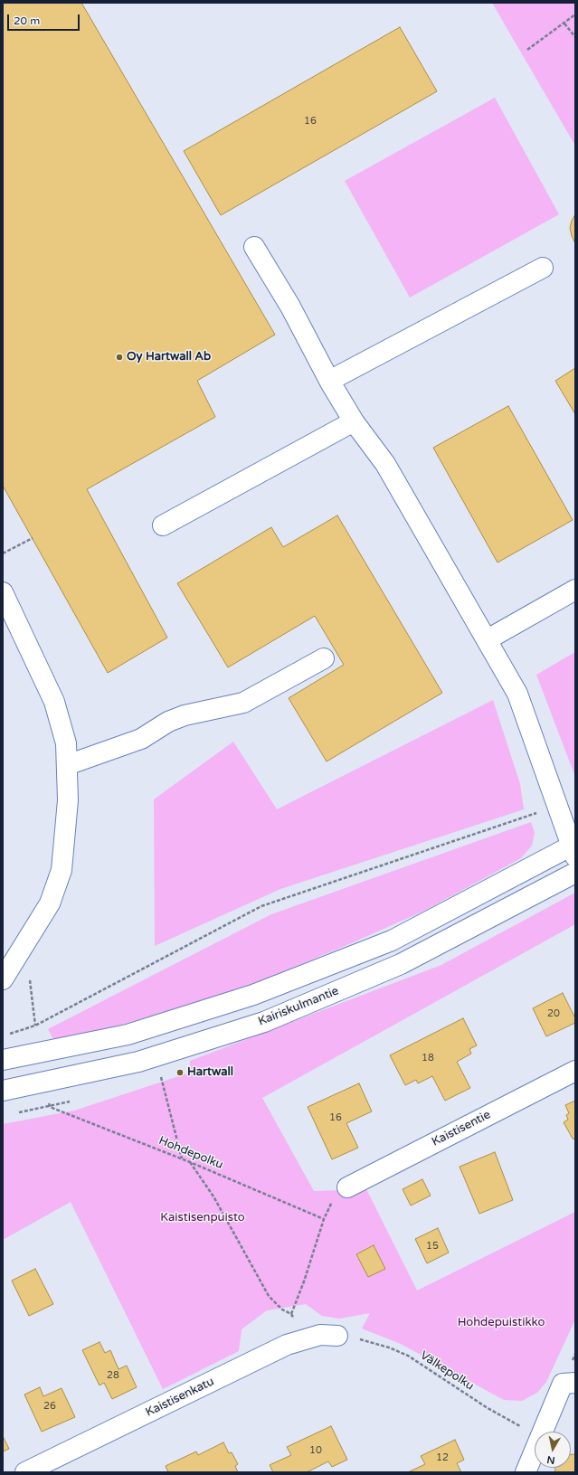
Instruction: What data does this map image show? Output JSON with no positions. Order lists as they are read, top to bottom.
{
  "streets": {
    "street": ["Kairiskulmantie", "Kaistisentie", "Kaistisenkatu"],
    "path": ["Hohdepolku", "Välkepolku"]
  },
  "crossings": [
    ["Kairiskulmantie", "Hohdepolku"],
    ["Välkepolku", "Kaistisenkatu"]
  ],
  "parks": ["Kaistisenpuisto", "Hohdepuistikko"],
  "places": ["Oy Hartwall Ab", "Hartwall"],
  "house_numbers": [
    "16",
    "20",
    "18",
    "16",
    "15",
    "28",
    "26",
    "10",
    "12"
  ],
  "scale_bar": "20 m",
  "north": "bottom"
}
